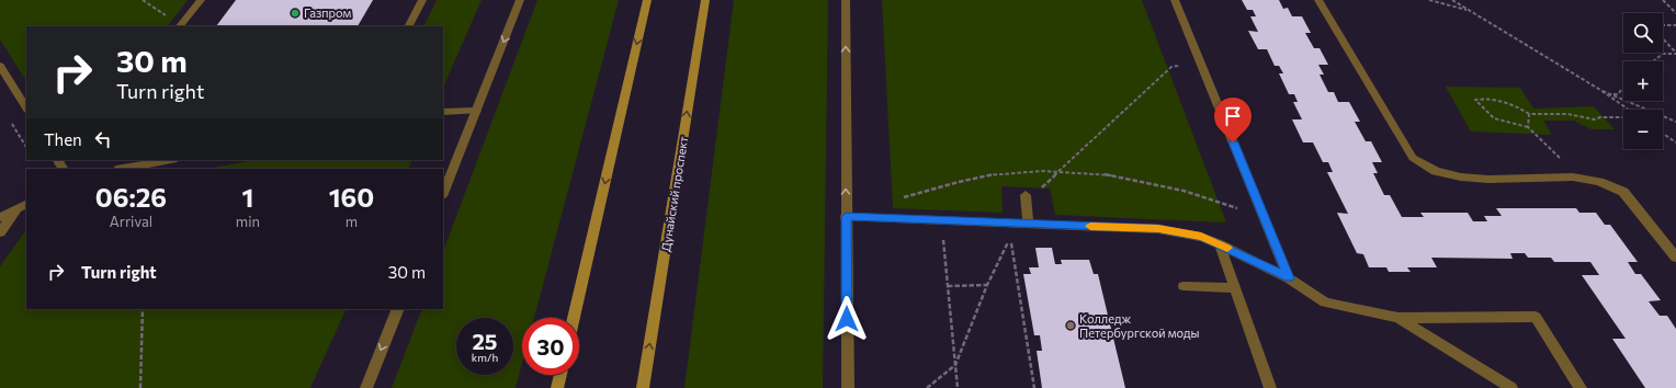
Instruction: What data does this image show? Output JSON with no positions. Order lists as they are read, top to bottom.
{
  "streets": {
    "main road": ["Дунайский проспект"]
  },
  "places": ["Газпром", "Колледж Петербургской моды"],
  "page": {
    "map_buttons": ["+", "−"],
    "turn": ["30 m", "Turn right"],
    "then": "Then",
    "eta": [
      "06:26",
      "Arrival",
      "1",
      "min",
      "160",
      "m"
    ],
    "list": [
      {
        "name": "Turn right",
        "value": "30 m"
      }
    ],
    "speed": "25 km/h",
    "limit": "30"
  }
}
